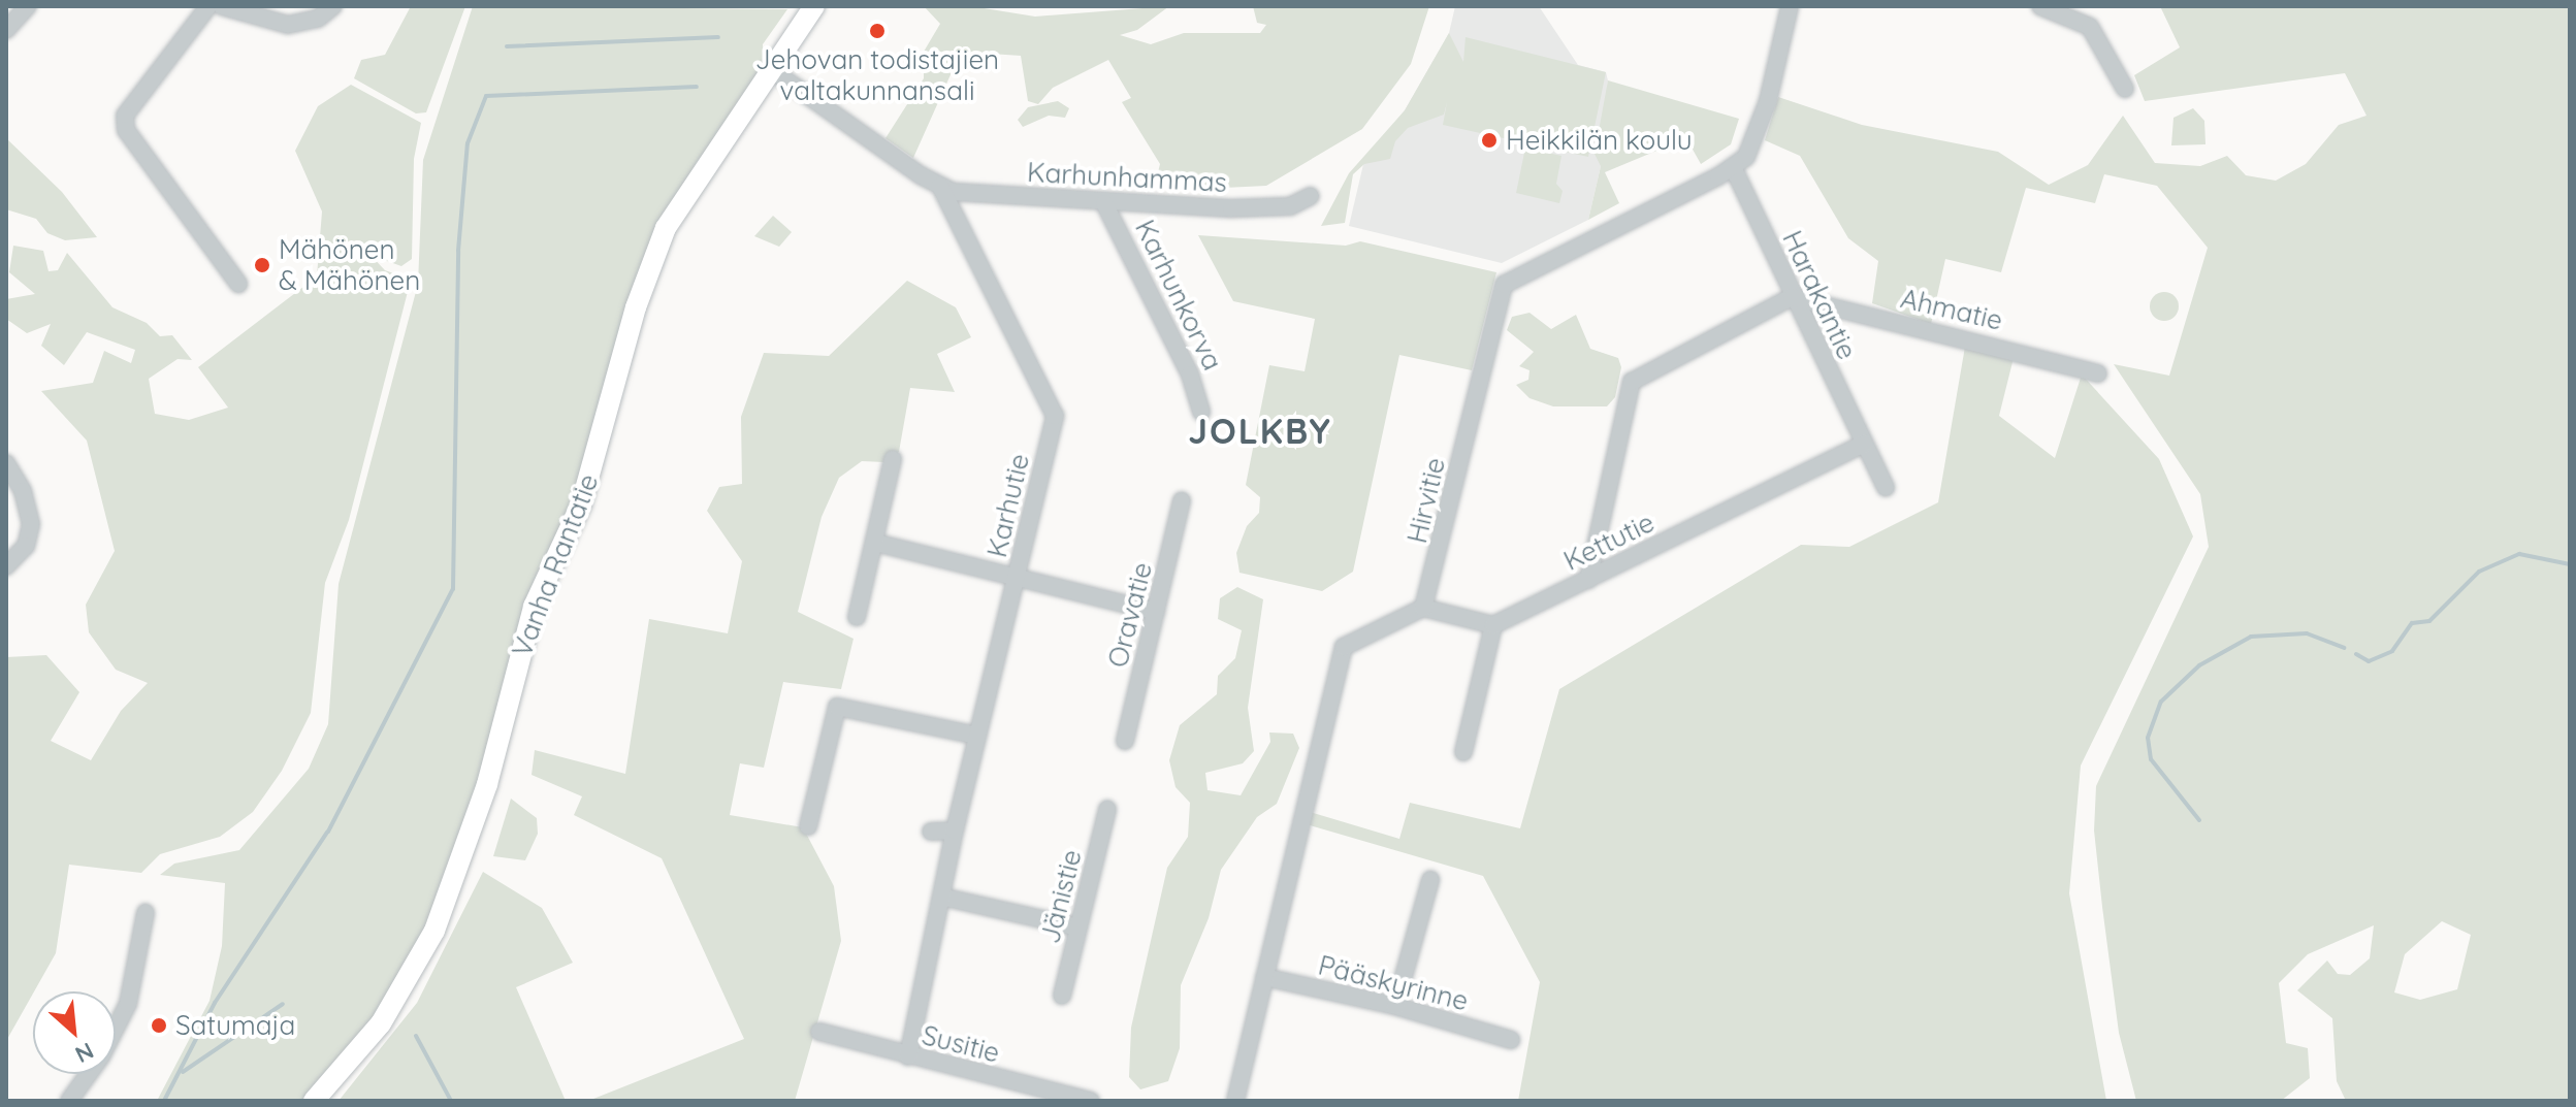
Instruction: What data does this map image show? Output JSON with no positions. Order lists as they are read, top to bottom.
{
  "streets": {
    "main road": ["Vanha Rantatie"],
    "street": [
      "Karhunhammas",
      "Karhunkorva",
      "Harakantie",
      "Ahmatie",
      "Hirvitie",
      "Karhutie",
      "Kettutie",
      "Oravatie",
      "Jänistie",
      "Pääskyrinne",
      "Susitie"
    ]
  },
  "crossings": [
    ["Karhunhammas", "Karhunkorva"],
    ["Karhunhammas", "Karhutie"],
    ["Harakantie", "Ahmatie"],
    ["Harakantie", "Hirvitie"],
    ["Harakantie", "Kettutie"],
    ["Karhutie", "Vanha Rantatie"],
    ["Karhutie", "Susitie"]
  ],
  "districts": ["JOLKBY"],
  "places": [
    "Jehovan todistajien valtakunnansali",
    "Heikkilän koulu",
    "Mähönen & Mähönen",
    "Satumaja"
  ],
  "north": "bottom right"
}
